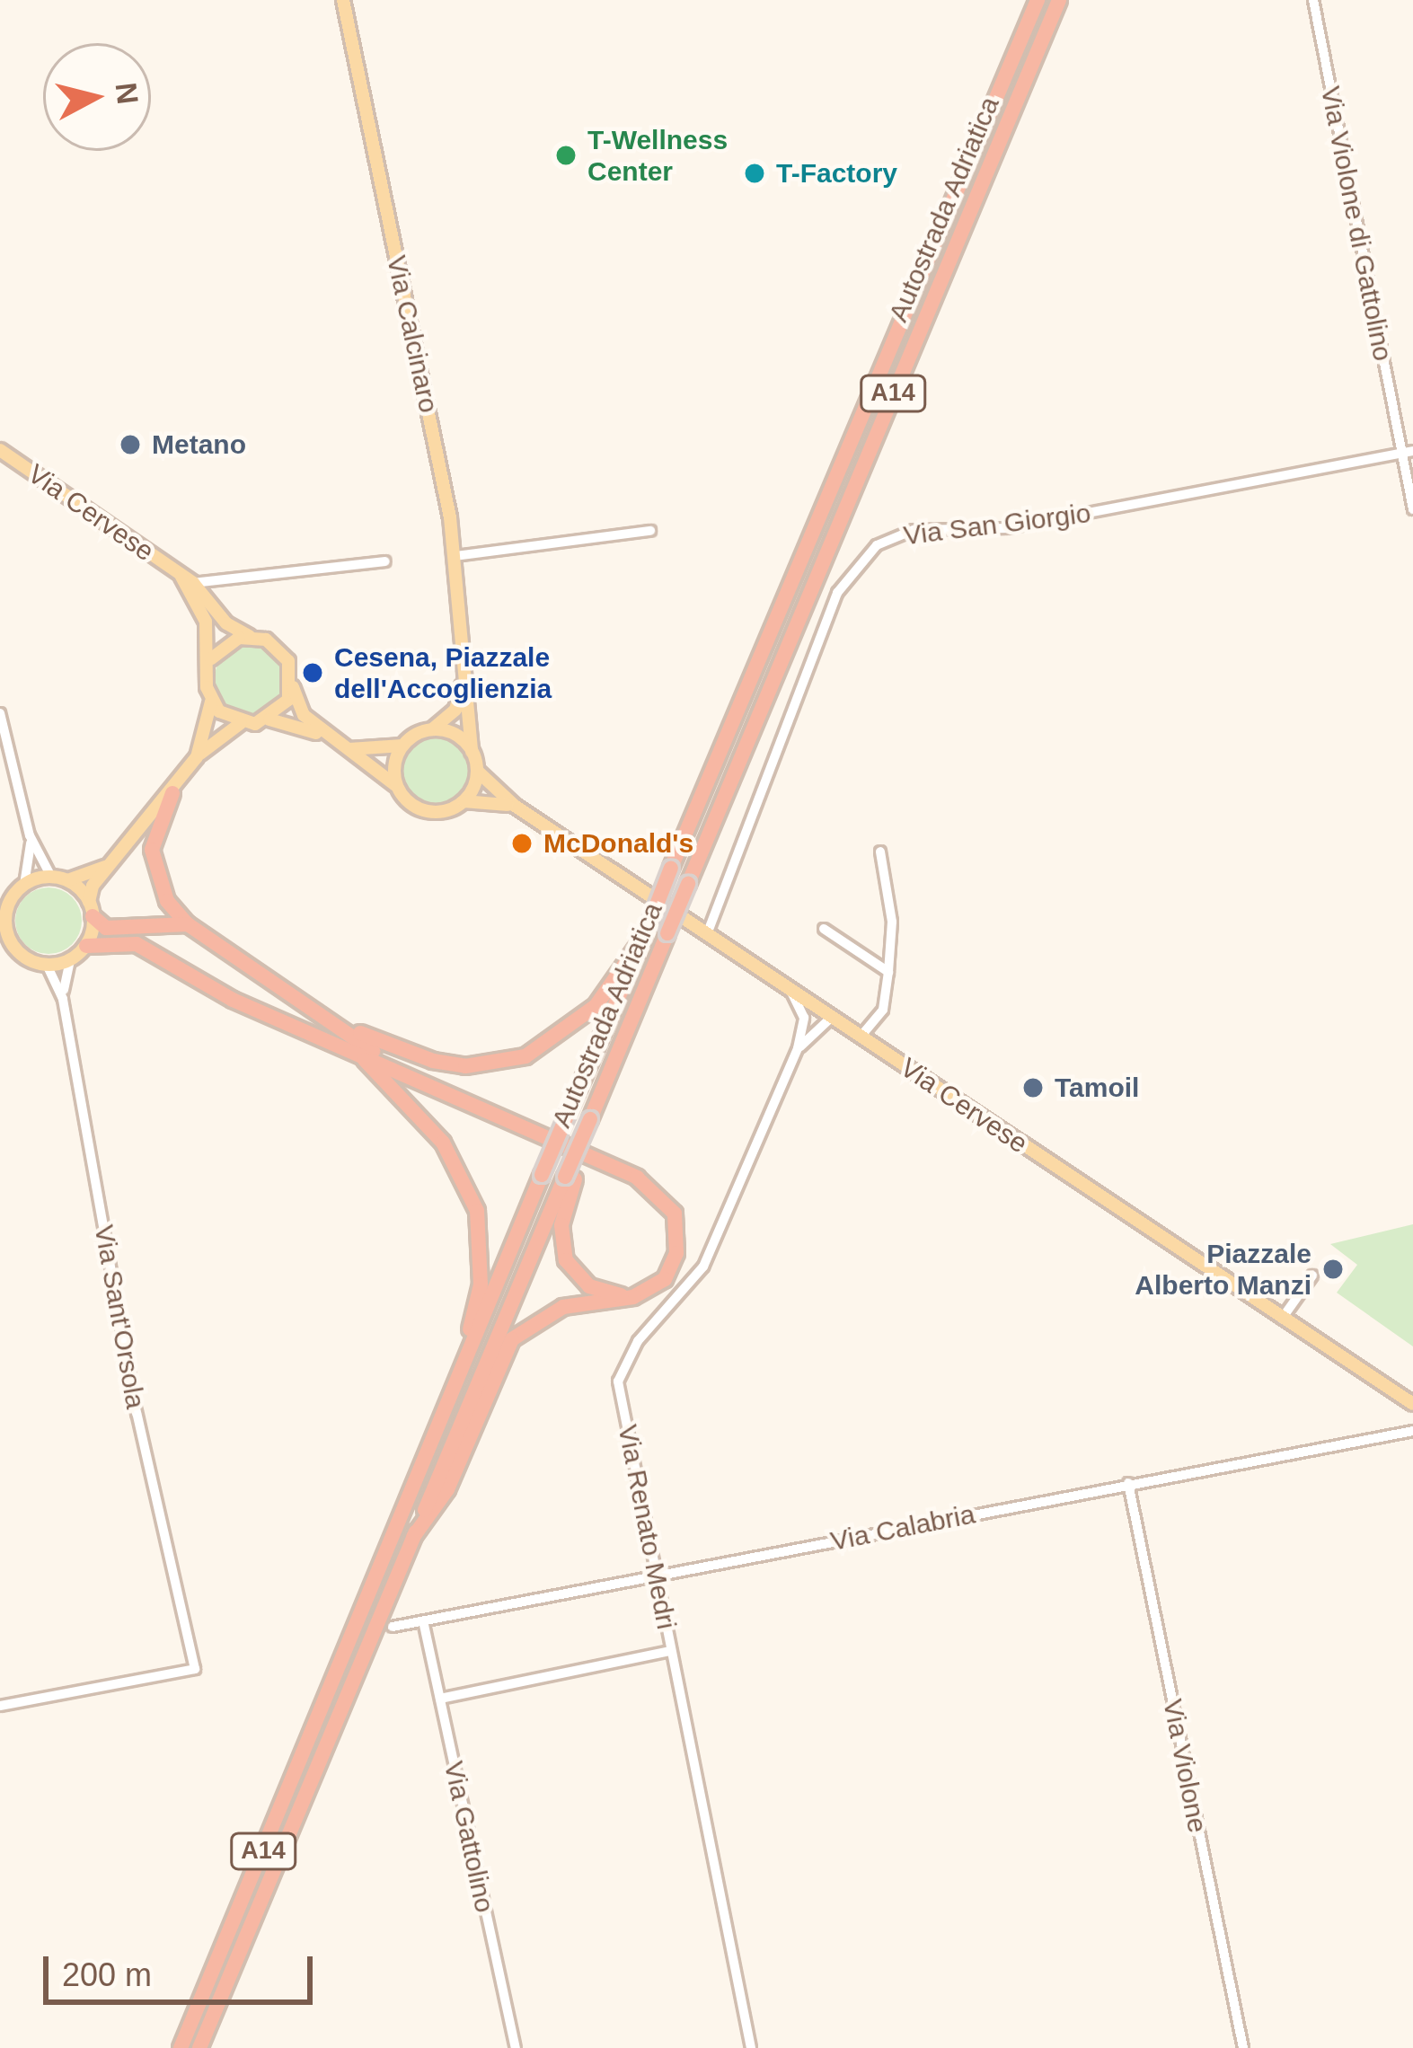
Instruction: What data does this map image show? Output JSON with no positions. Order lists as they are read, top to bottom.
{
  "streets": {
    "highway": ["Autostrada Adriatica", "A14"],
    "main road": ["Via Calcinaro", "Via Cervese"],
    "street": [
      "Via Violone di Gattolino",
      "Via San Giorgio",
      "Via Sant'Orsola",
      "Via Renato Medri",
      "Via Calabria",
      "Via Violone",
      "Via Gattolino"
    ]
  },
  "crossings": [
    ["Via Violone di Gattolino", "Via San Giorgio"],
    ["Via Calcinaro", "Via Cervese"],
    ["Via Cervese", "Via San Giorgio"],
    ["Via Cervese", "Via Renato Medri"],
    ["Via Renato Medri", "Via Calabria"],
    ["Via Calabria", "Via Violone"],
    ["Via Calabria", "Via Gattolino"]
  ],
  "places": [
    "T-Wellness Center",
    "T-Factory",
    "Metano",
    "Cesena, Piazzale dell'Accoglienzia",
    "McDonald's",
    "Tamoil",
    "Piazzale Alberto Manzi"
  ],
  "scale_bar": "200 m",
  "north": "right"
}
